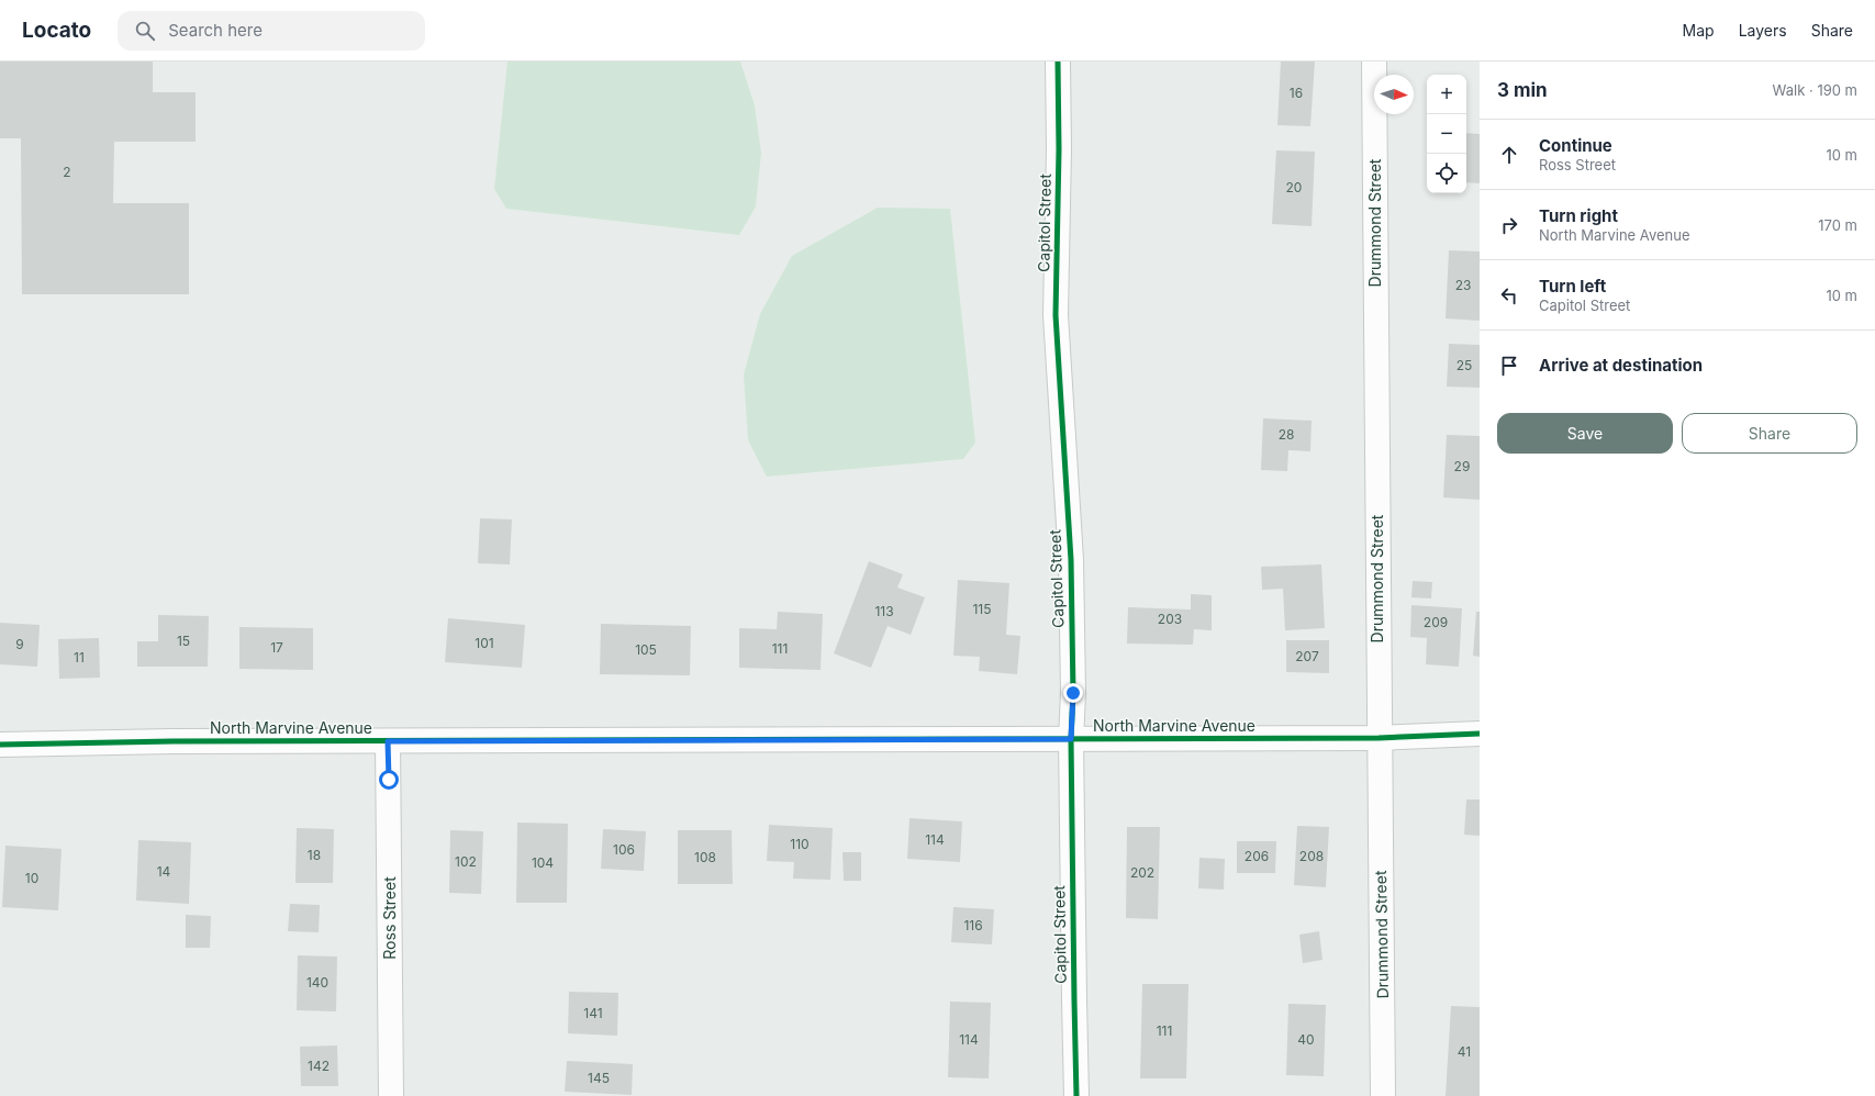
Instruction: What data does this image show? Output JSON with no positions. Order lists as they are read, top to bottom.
{
  "streets": {
    "street": [
      "Capitol Street",
      "Drummond Street",
      "North Marvine Avenue",
      "Ross Street"
    ]
  },
  "crossings": [
    ["Capitol Street", "North Marvine Avenue"],
    ["Drummond Street", "North Marvine Avenue"],
    ["North Marvine Avenue", "Ross Street"]
  ],
  "house_numbers": [
    "16",
    "2",
    "20",
    "23",
    "25",
    "28",
    "29",
    "115",
    "113",
    "203",
    "209",
    "15",
    "101",
    "9",
    "17",
    "111",
    "105",
    "207",
    "11",
    "114",
    "110",
    "106",
    "18",
    "206",
    "208",
    "108",
    "102",
    "104",
    "14",
    "202",
    "10",
    "116",
    "140",
    "141",
    "111",
    "114",
    "40",
    "41",
    "142",
    "145"
  ],
  "north": "right",
  "page": {
    "header": "Locato",
    "search": "Search here",
    "nav": ["Map", "Layers", "Share"],
    "heading": ["3 min", "Walk · 190 m"],
    "map_buttons": ["+", "−"],
    "list": [
      ["Continue", "Ross Street", "10 m"],
      ["Turn right", "North Marvine Avenue", "170 m"],
      ["Turn left", "Capitol Street", "10 m"],
      "Arrive at destination"
    ],
    "buttons": ["Save", "Share"]
  }
}
